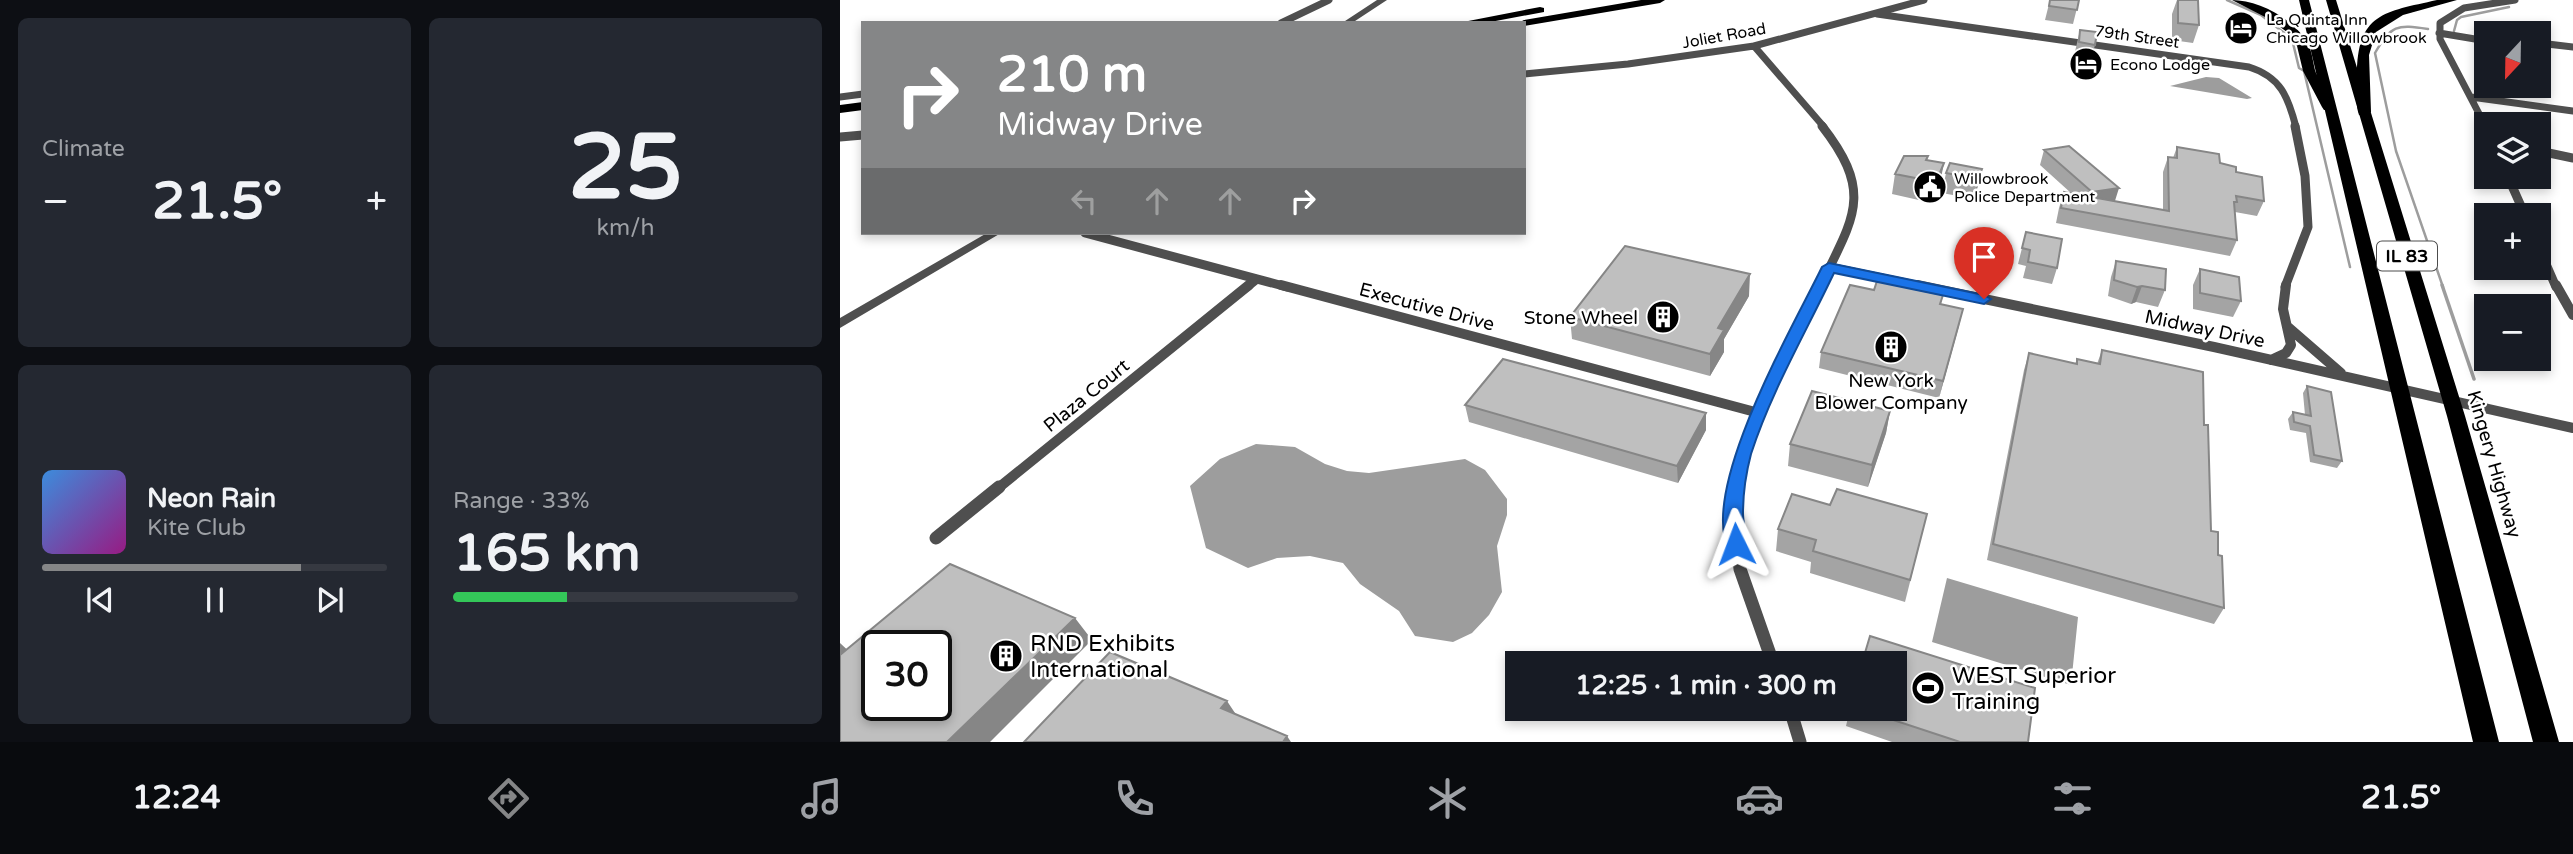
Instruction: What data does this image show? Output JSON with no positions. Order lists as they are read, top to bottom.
{
  "streets": {
    "highway": ["IL 83", "Kingery Highway"],
    "street": [
      "Joliet Road",
      "79th Street",
      "Executive Drive",
      "Midway Drive",
      "Plaza Court"
    ]
  },
  "crossings": [
    ["Joliet Road", "79th Street"],
    ["IL 83", "Midway Drive"],
    ["Executive Drive", "Plaza Court"],
    ["Midway Drive", "Kingery Highway"]
  ],
  "places": {
    "hotel": ["La Quinta Inn Chicago Willowbrook", "Econo Lodge"],
    "public building": ["Willowbrook Police Department"],
    "building": ["Stone Wheel", "New York Blower Company", "RND Exhibits International"],
    "sports": ["WEST Superior Training"]
  },
  "north": "bottom",
  "page": {
    "tile": [
      "Climate",
      ["25", "km/h"],
      ["Range · 33%", "165 km"]
    ],
    "map_buttons": ["+", "−"],
    "turn": ["210 m", "Midway Drive"],
    "heat": ["−", "21.5°", "+"],
    "song": ["Neon Rain", "Kite Club"],
    "limit": "30",
    "trip": "12:25 · 1 min · 300 m",
    "tabs": ["12:24", "21.5°"]
  }
}
